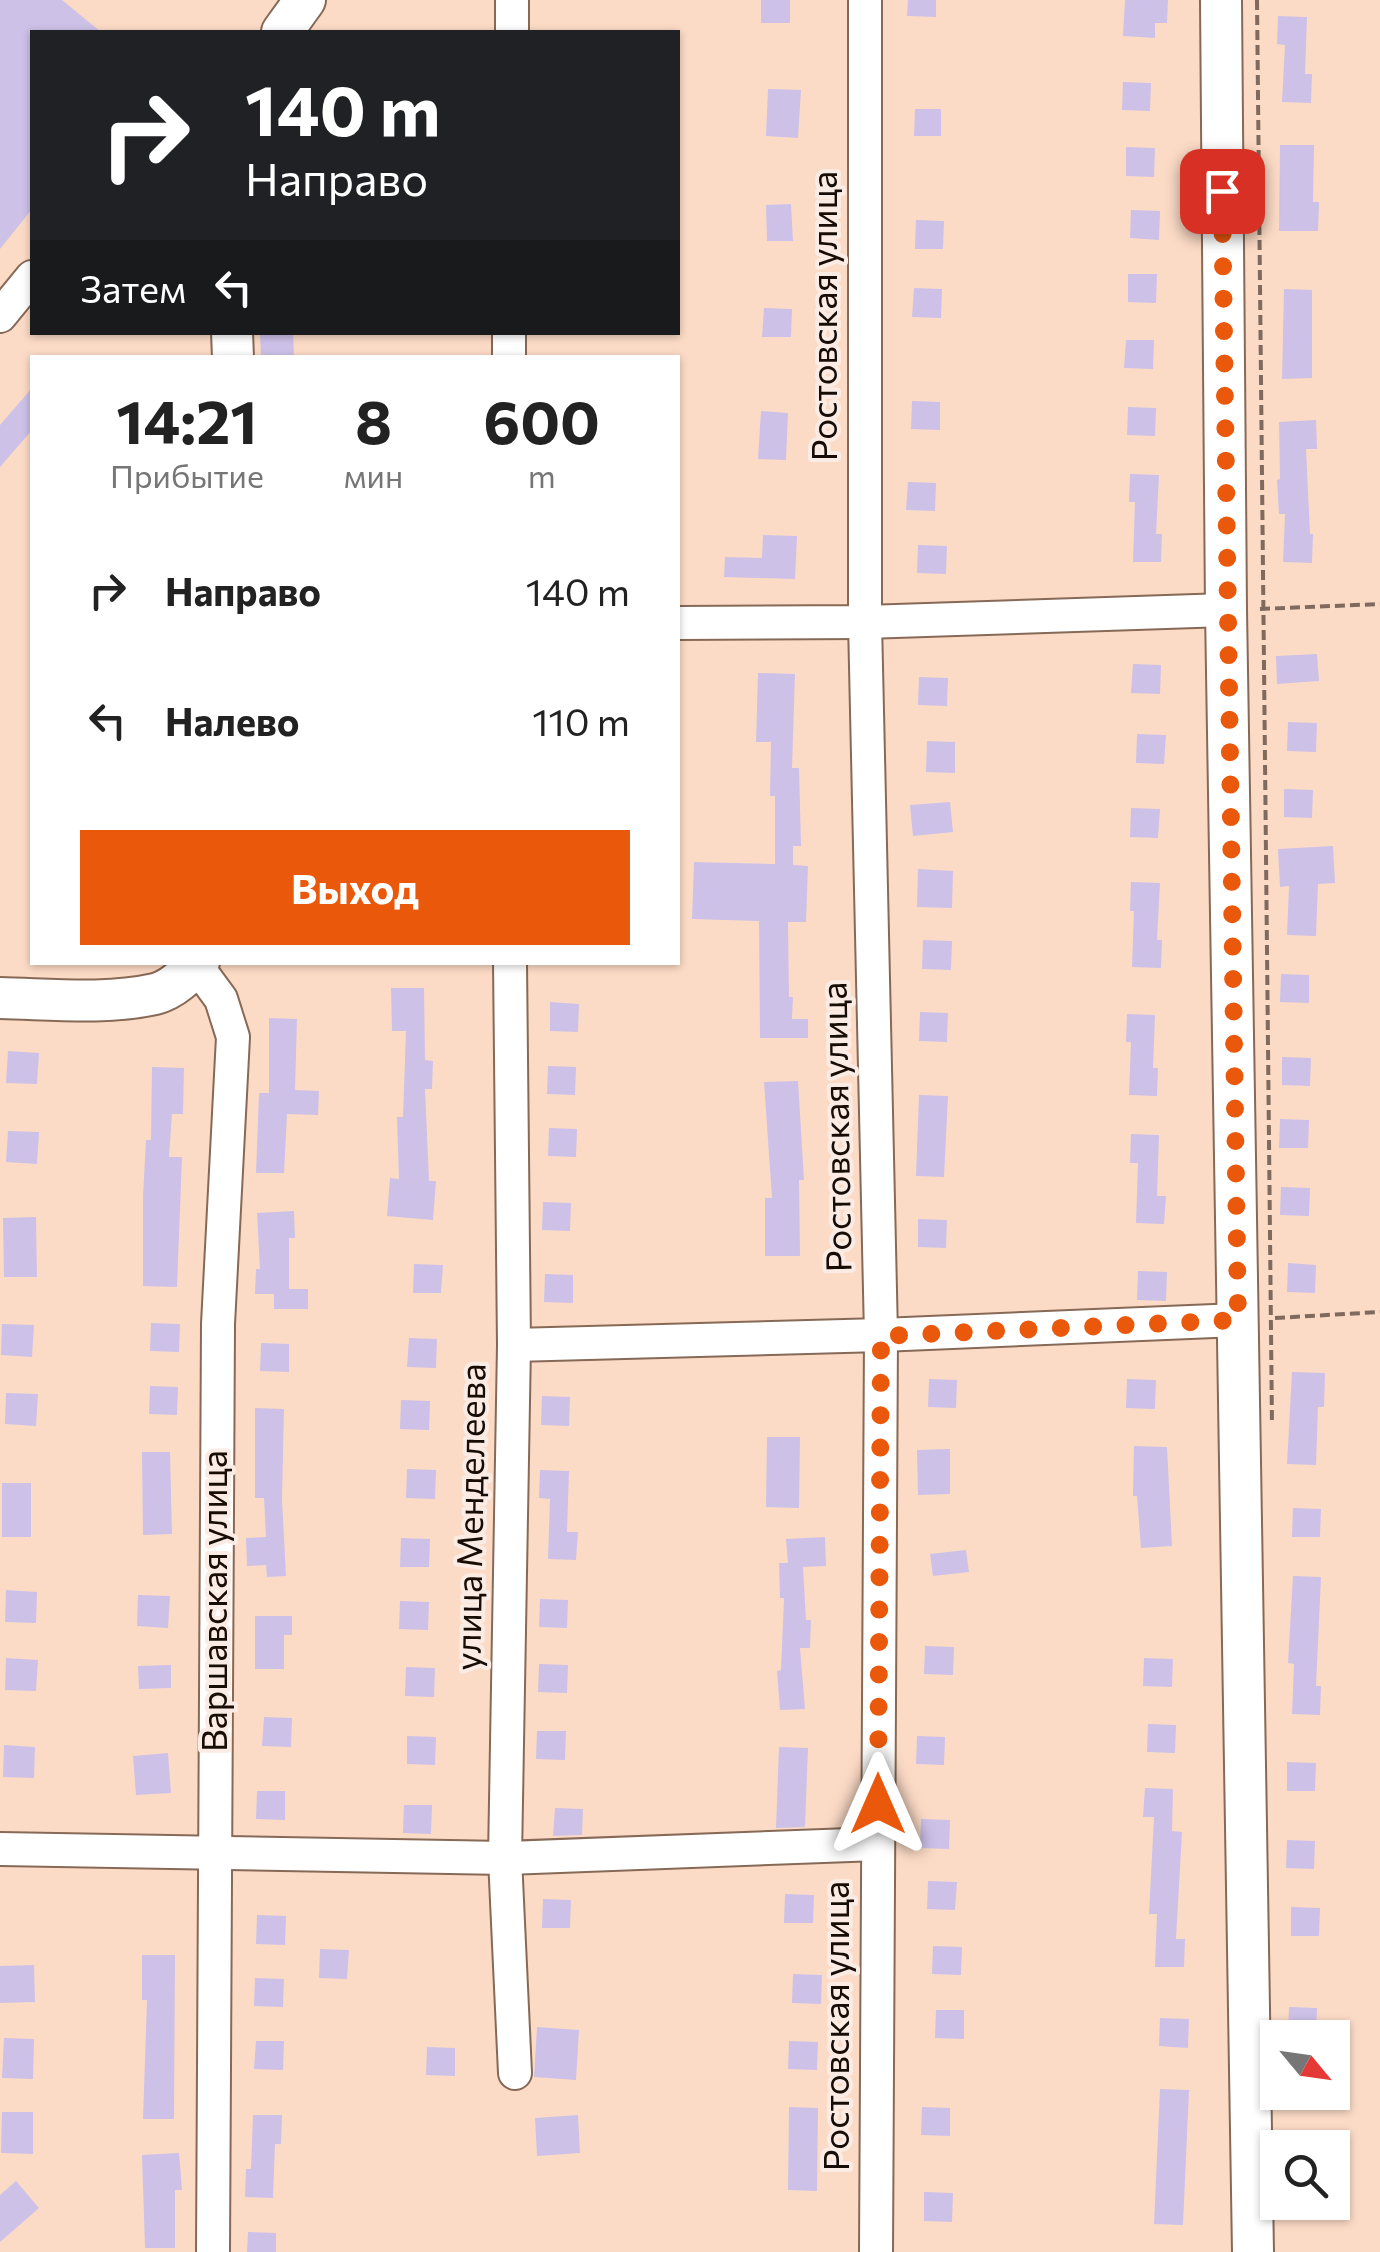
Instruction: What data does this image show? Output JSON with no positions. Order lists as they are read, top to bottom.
{
  "streets": {
    "street": ["Ростовская улица", "улица Менделеева", "Варшавская улица"]
  },
  "north": "bottom right",
  "page": {
    "turn": ["140 m", "Направо"],
    "then": "Затем",
    "eta": [
      "14:21",
      "Прибытие",
      "8",
      "мин",
      "600",
      "m"
    ],
    "list": [
      {
        "name": "Направо",
        "value": "140 m"
      },
      {
        "name": "Налево",
        "value": "110 m"
      }
    ],
    "buttons": "Выход"
  }
}
